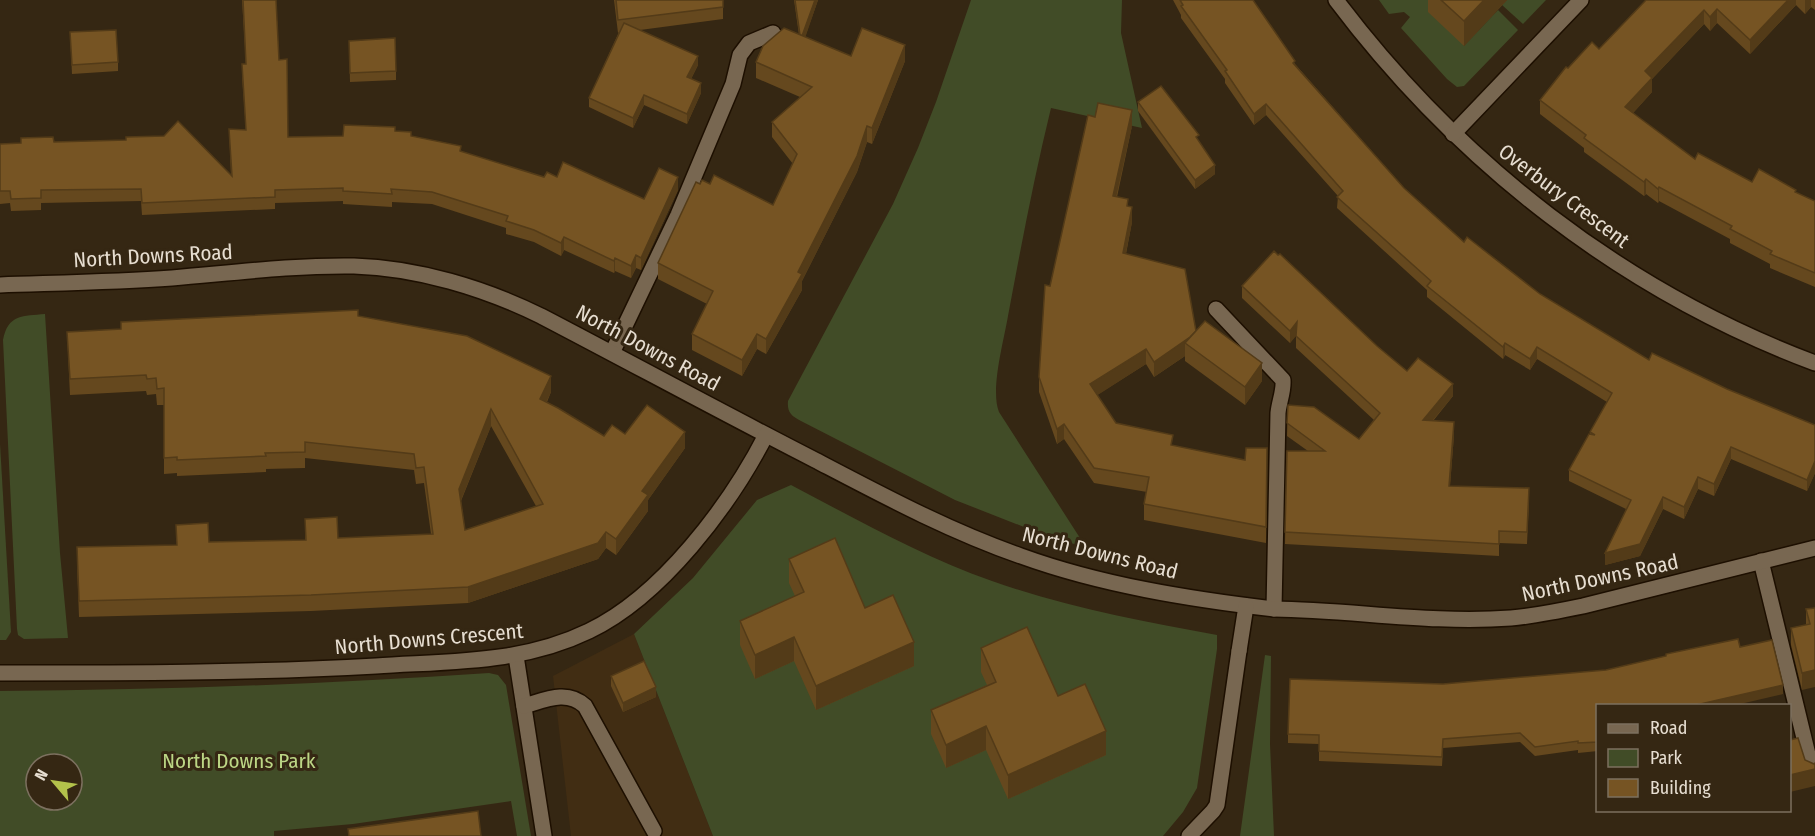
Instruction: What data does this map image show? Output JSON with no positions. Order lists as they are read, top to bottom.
{
  "streets": {
    "street": ["Overbury Crescent", "North Downs Road", "North Downs Crescent"]
  },
  "crossings": [
    ["North Downs Road", "North Downs Crescent"]
  ],
  "parks": ["North Downs Park"],
  "legend": ["Road", "Park", "Building"],
  "north": "top left"
}
